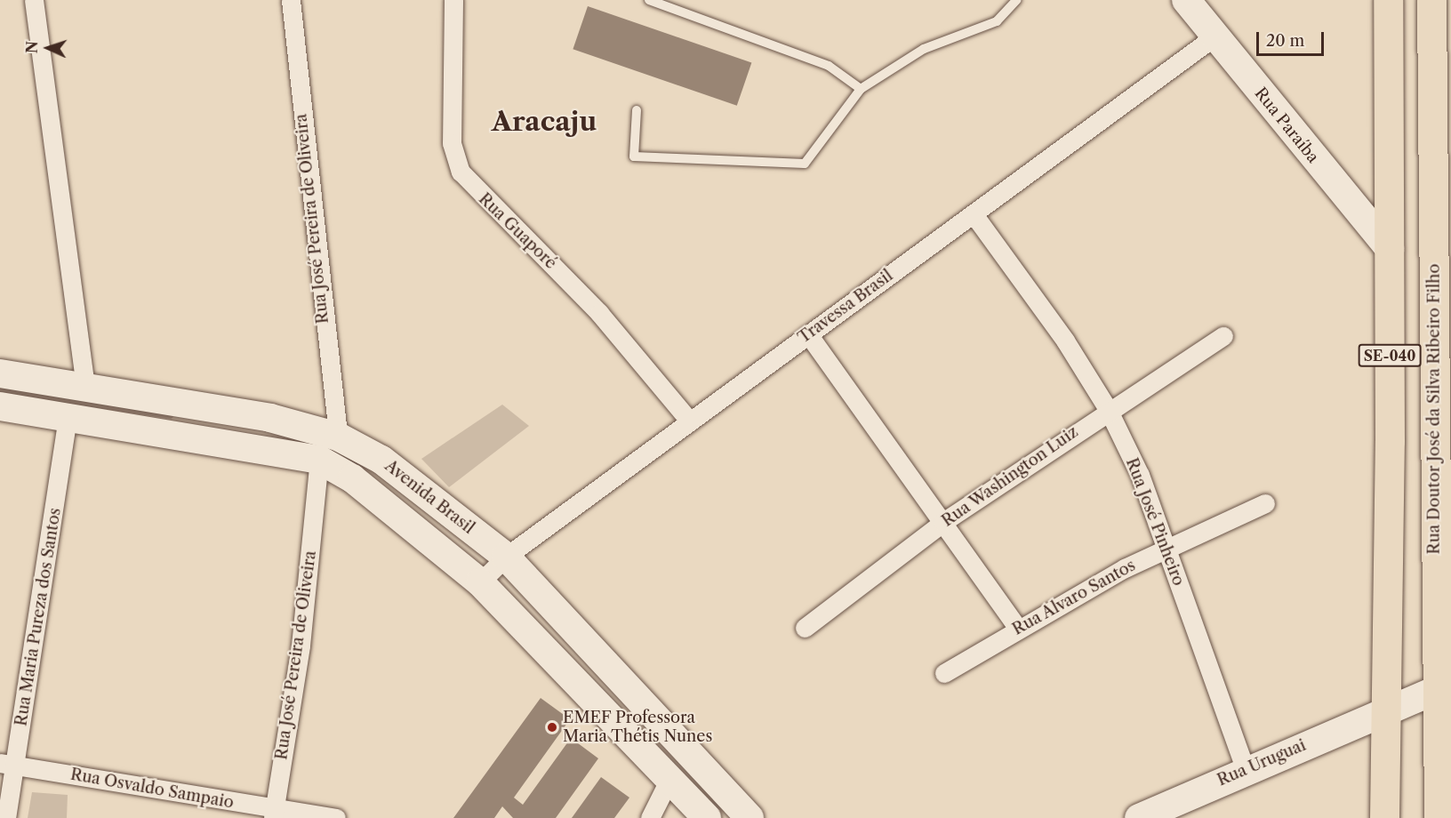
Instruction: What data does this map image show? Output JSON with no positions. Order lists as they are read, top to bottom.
{
  "streets": {
    "main road": ["SE-040", "Rua Doutor José da Silva Ribeiro Filho"],
    "street": [
      "Rua Paraíba",
      "Rua José Pereira de Oliveira",
      "Rua Guaporé",
      "Travessa Brasil",
      "Rua Washington Luiz",
      "Avenida Brasil",
      "Rua José Pinheiro",
      "Rua Alvaro Santos",
      "Rua Maria Pureza dos Santos",
      "Rua Uruguai",
      "Rua Osvaldo Sampaio"
    ]
  },
  "crossings": [
    ["Rua Paraíba", "Travessa Brasil"],
    ["Rua Paraíba", "SE-040"],
    ["Rua José Pereira de Oliveira", "Avenida Brasil"],
    ["Rua José Pereira de Oliveira", "Rua Osvaldo Sampaio"],
    ["Rua Guaporé", "Travessa Brasil"],
    ["Travessa Brasil", "Avenida Brasil"],
    ["Travessa Brasil", "Rua José Pinheiro"],
    ["SE-040", "Rua Uruguai"],
    ["Rua Doutor José da Silva Ribeiro Filho", "Rua Uruguai"],
    ["Rua Washington Luiz", "Rua José Pinheiro"],
    ["Avenida Brasil", "Rua Maria Pureza dos Santos"],
    ["Rua José Pinheiro", "Rua Alvaro Santos"],
    ["Rua José Pinheiro", "Rua Uruguai"],
    ["Rua Maria Pureza dos Santos", "Rua Osvaldo Sampaio"]
  ],
  "districts": ["Aracaju"],
  "places": ["EMEF Professora Maria Thétis Nunes"],
  "scale_bar": "20 m",
  "north": "left"
}
